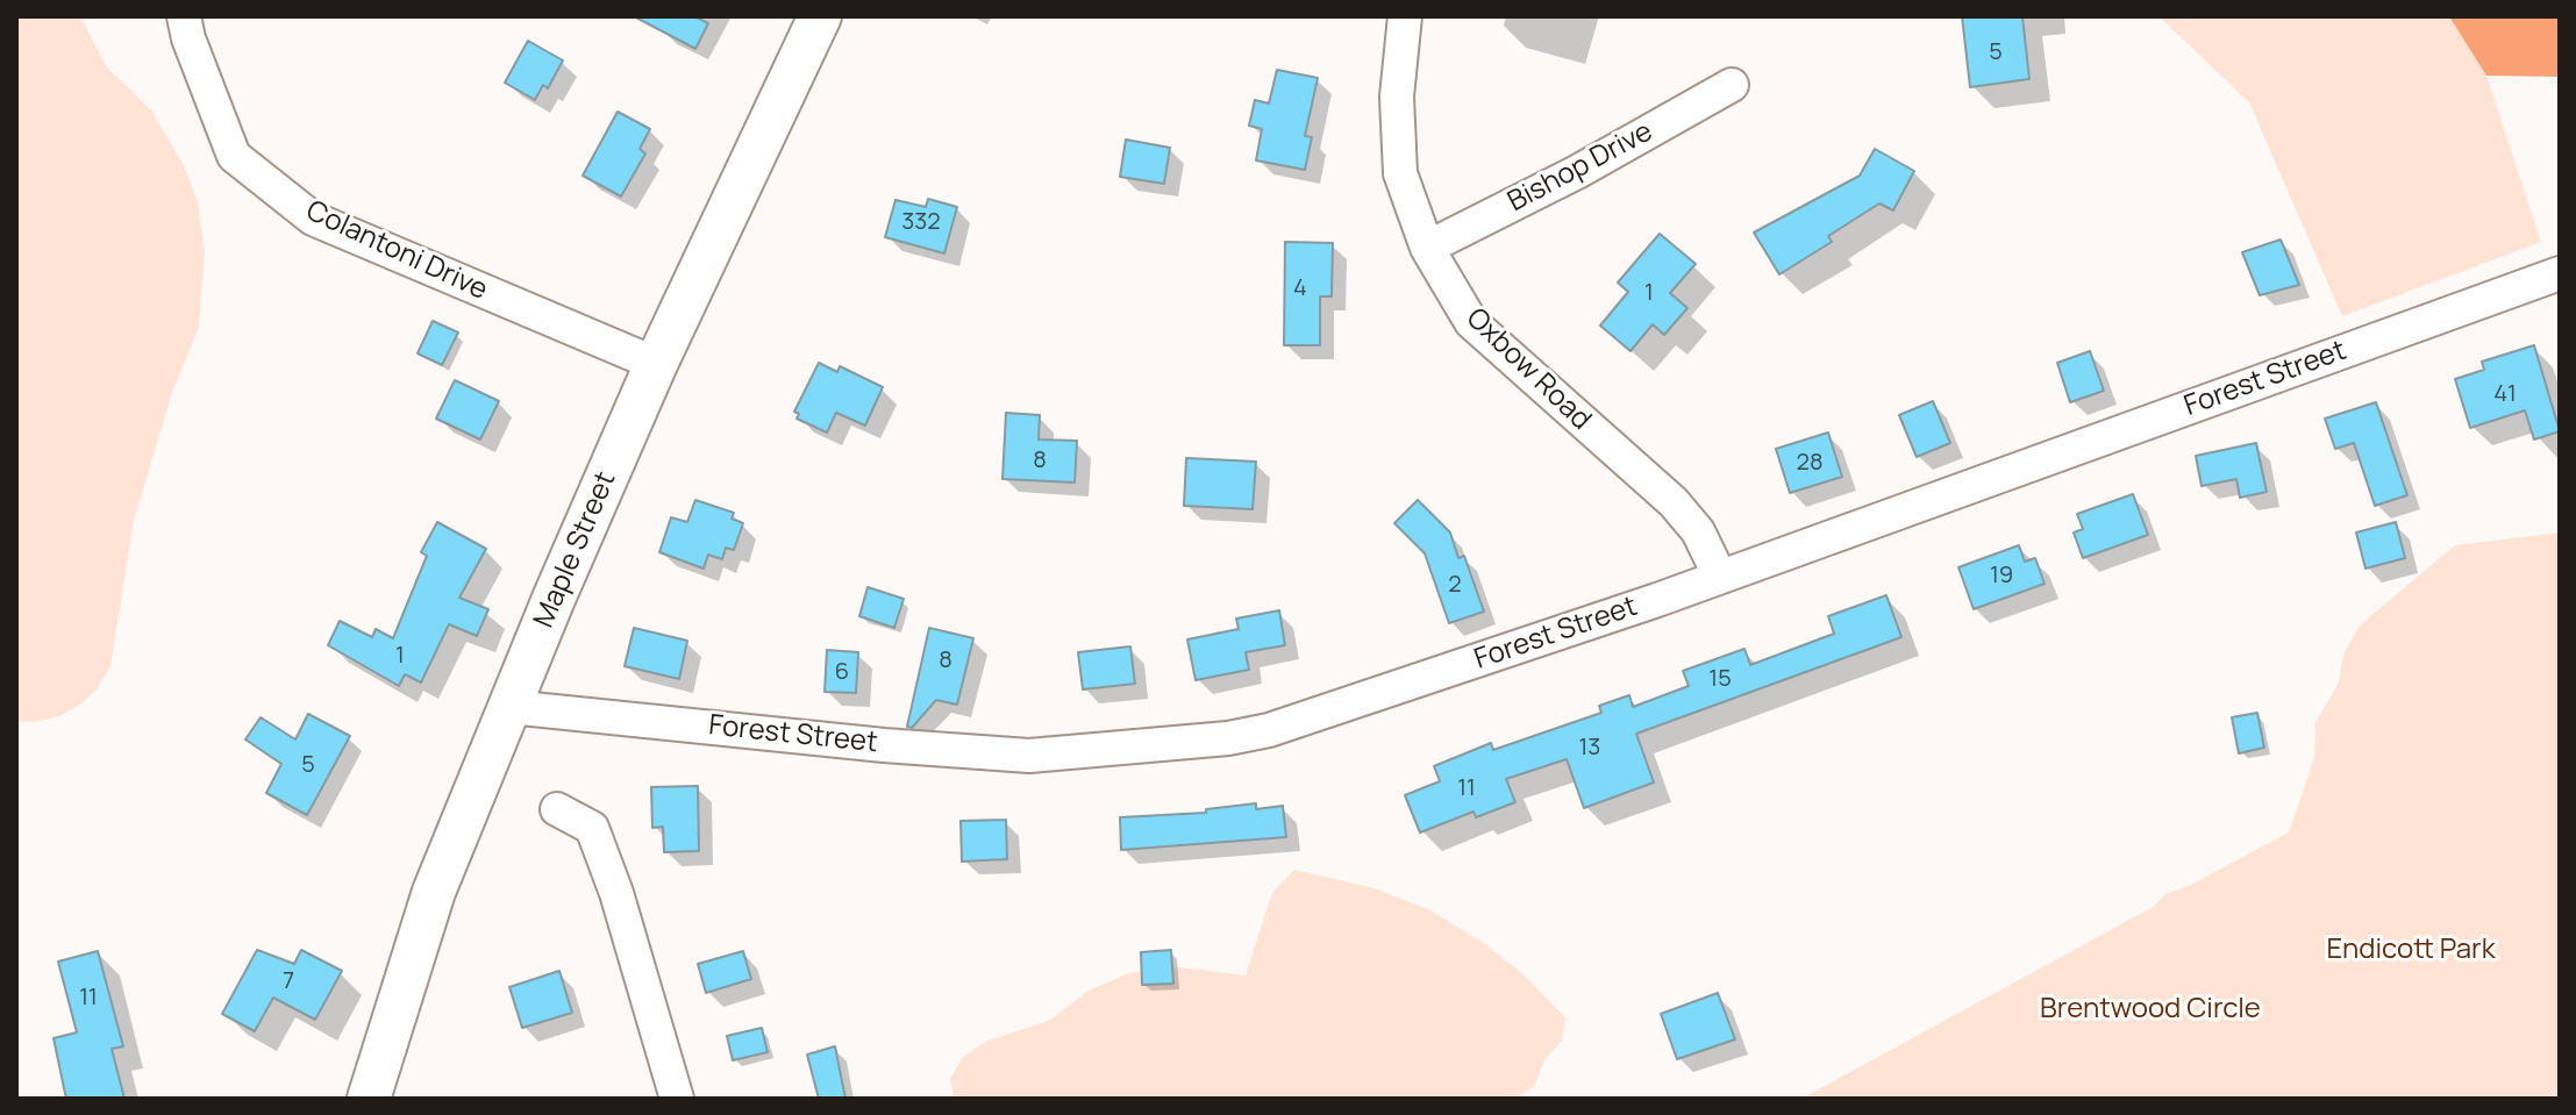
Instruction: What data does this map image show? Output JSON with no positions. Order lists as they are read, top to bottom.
{
  "streets": {
    "main road": ["Maple Street"],
    "street": [
      "Bishop Drive",
      "Colantoni Drive",
      "Oxbow Road",
      "Forest Street"
    ]
  },
  "crossings": [
    ["Bishop Drive", "Oxbow Road"],
    ["Colantoni Drive", "Maple Street"],
    ["Oxbow Road", "Forest Street"],
    ["Forest Street", "Maple Street"]
  ],
  "parks": ["Endicott Park", "Brentwood Circle"],
  "house_numbers": [
    "5",
    "332",
    "4",
    "1",
    "41",
    "8",
    "28",
    "19",
    "2",
    "1",
    "8",
    "6",
    "15",
    "13",
    "5",
    "11",
    "7",
    "11"
  ]
}
